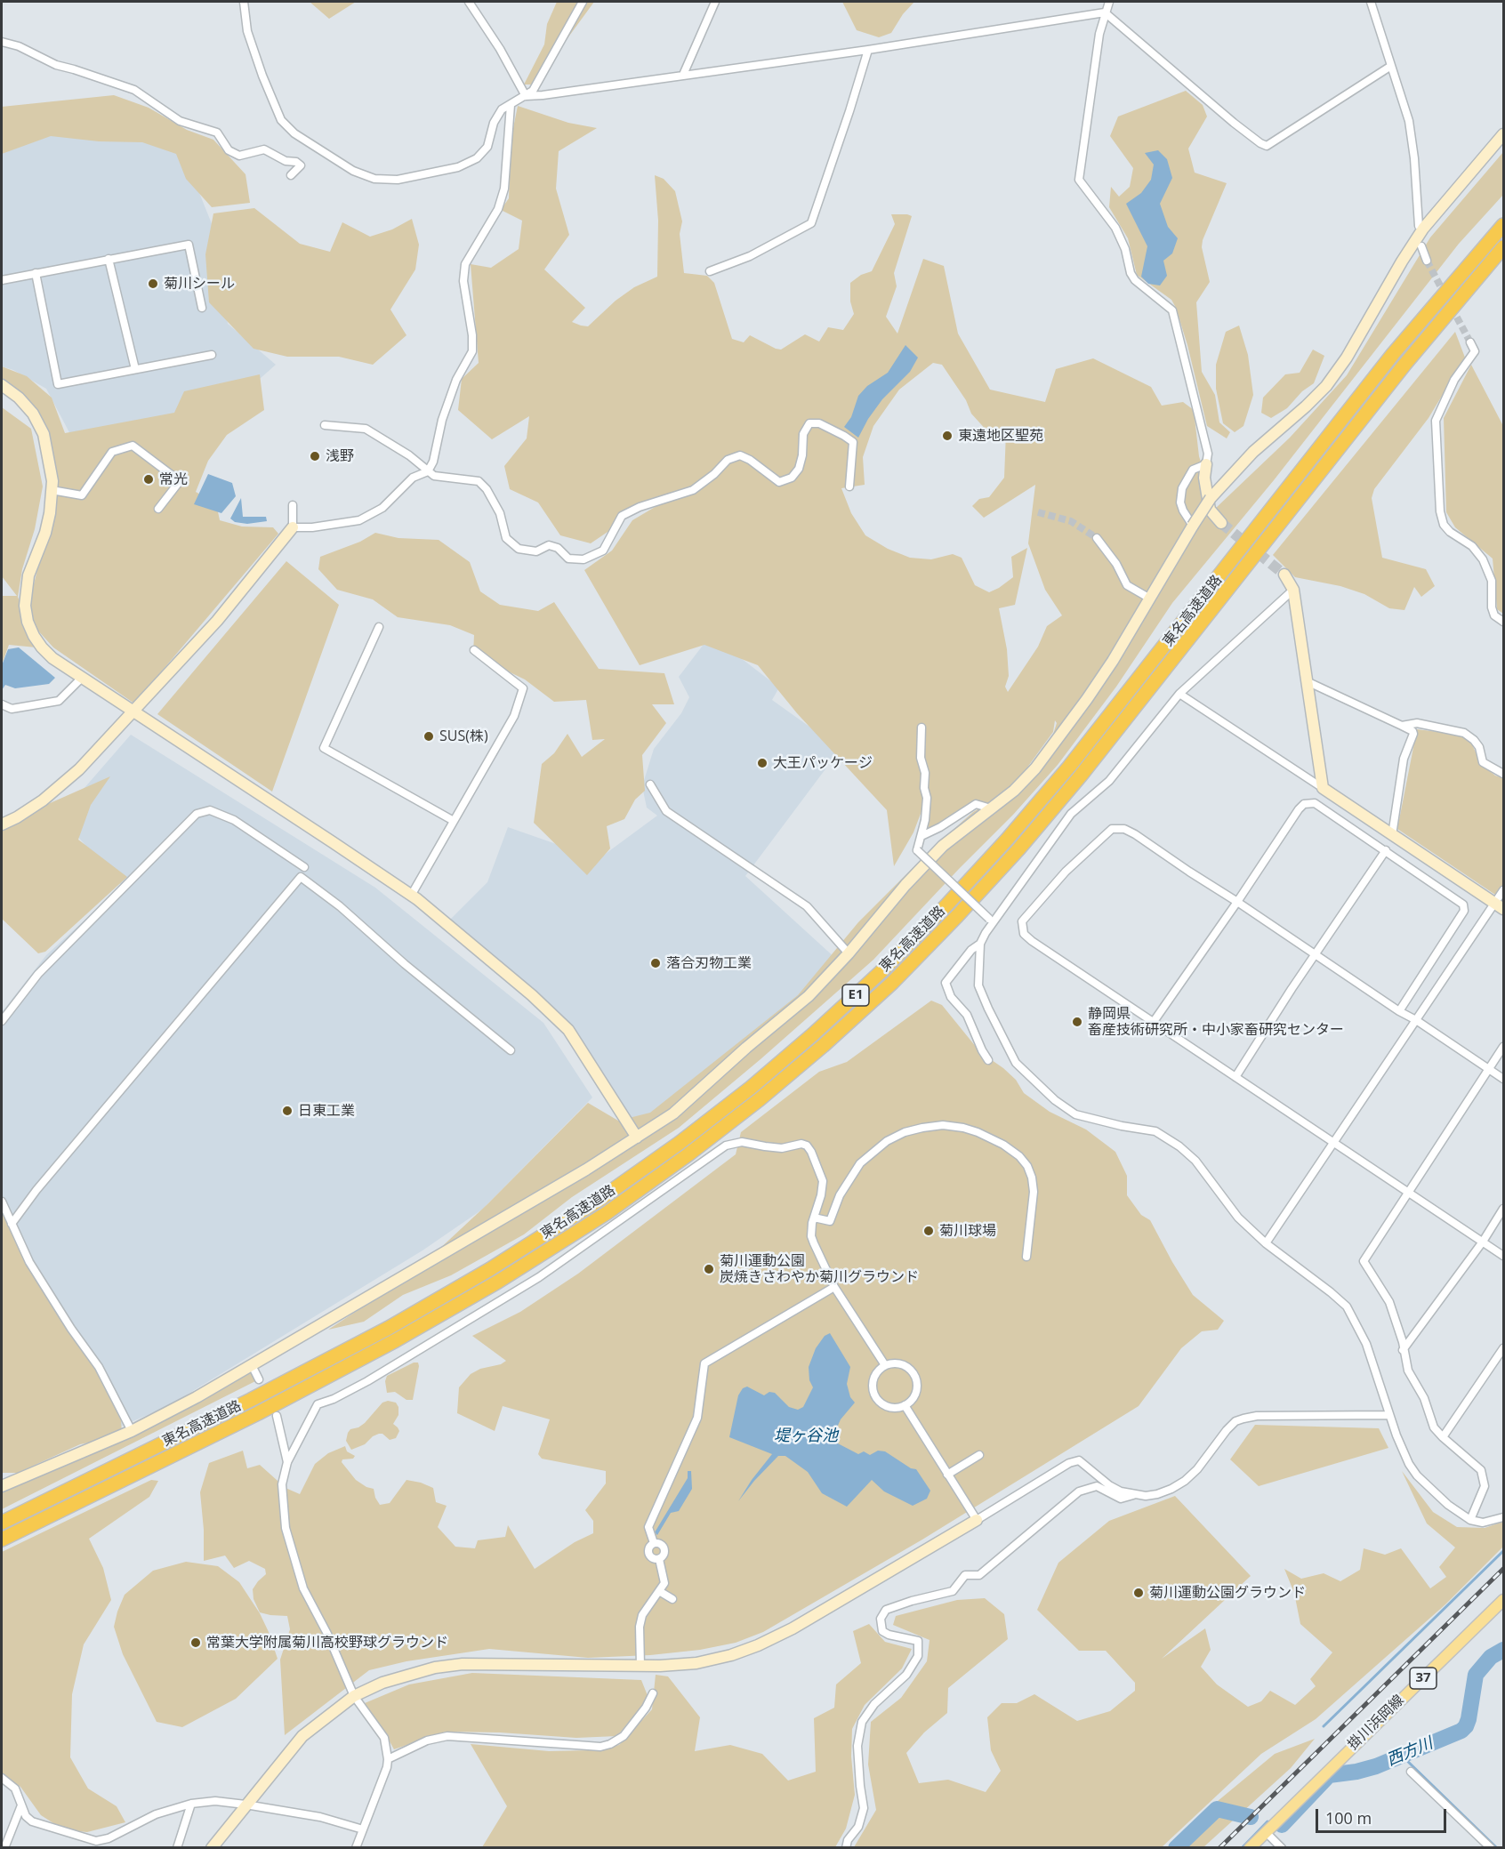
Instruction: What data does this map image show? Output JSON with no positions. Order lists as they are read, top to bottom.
{
  "streets": {
    "highway": ["東名高速道路", "E1"],
    "main road": ["37", "掛川浜岡線"]
  },
  "water": ["堤ヶ谷池", "西方川"],
  "places": [
    "菊川シール",
    "東遠地区聖苑",
    "浅野",
    "常光",
    "SUS(株)",
    "大王パッケージ",
    "落合刃物工業",
    "静岡県 畜産技術研究所・中小家畜研究センター",
    "日東工業",
    "菊川球場",
    "菊川運動公園 炭焼きさわやか菊川グラウンド",
    "菊川運動公園グラウンド",
    "常葉大学附属菊川高校野球グラウンド"
  ],
  "scale_bar": "100 m"
}
